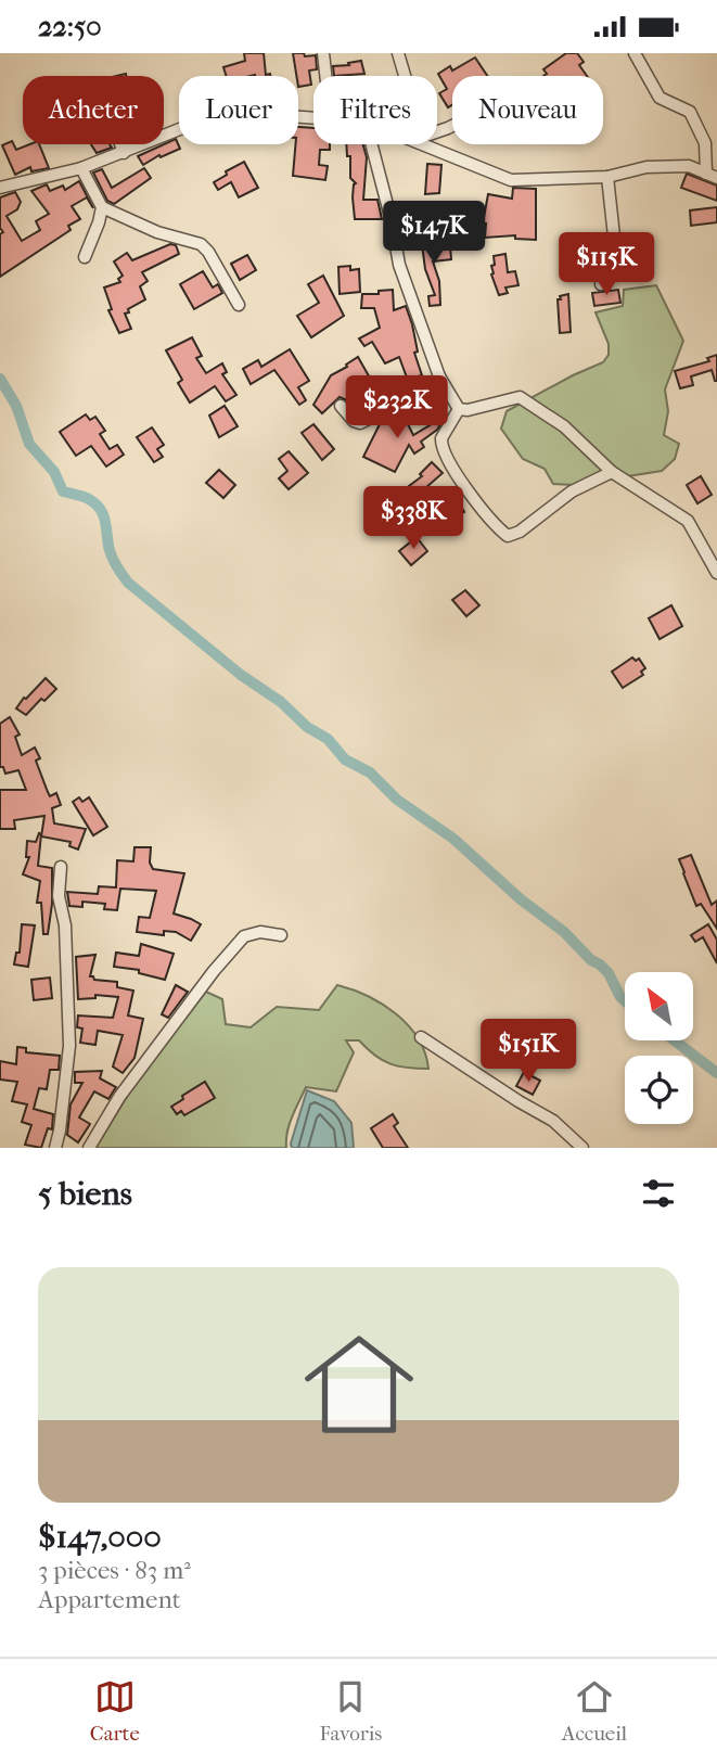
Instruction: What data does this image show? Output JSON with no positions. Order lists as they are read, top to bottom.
{
  "north": "top left",
  "page": {
    "status": "22:50",
    "chip": [
      "Acheter",
      "Louer",
      "Filtres",
      "Nouveau"
    ],
    "price": [
      "$147K",
      "$115K",
      "$232K",
      "$338K",
      "$151K"
    ],
    "heading": "5 biens",
    "list": [
      {
        "name": "$147,000",
        "note": "3 pièces · 83 m² · Appartement"
      }
    ],
    "tabs": ["Carte", "Favoris", "Accueil"]
  }
}
